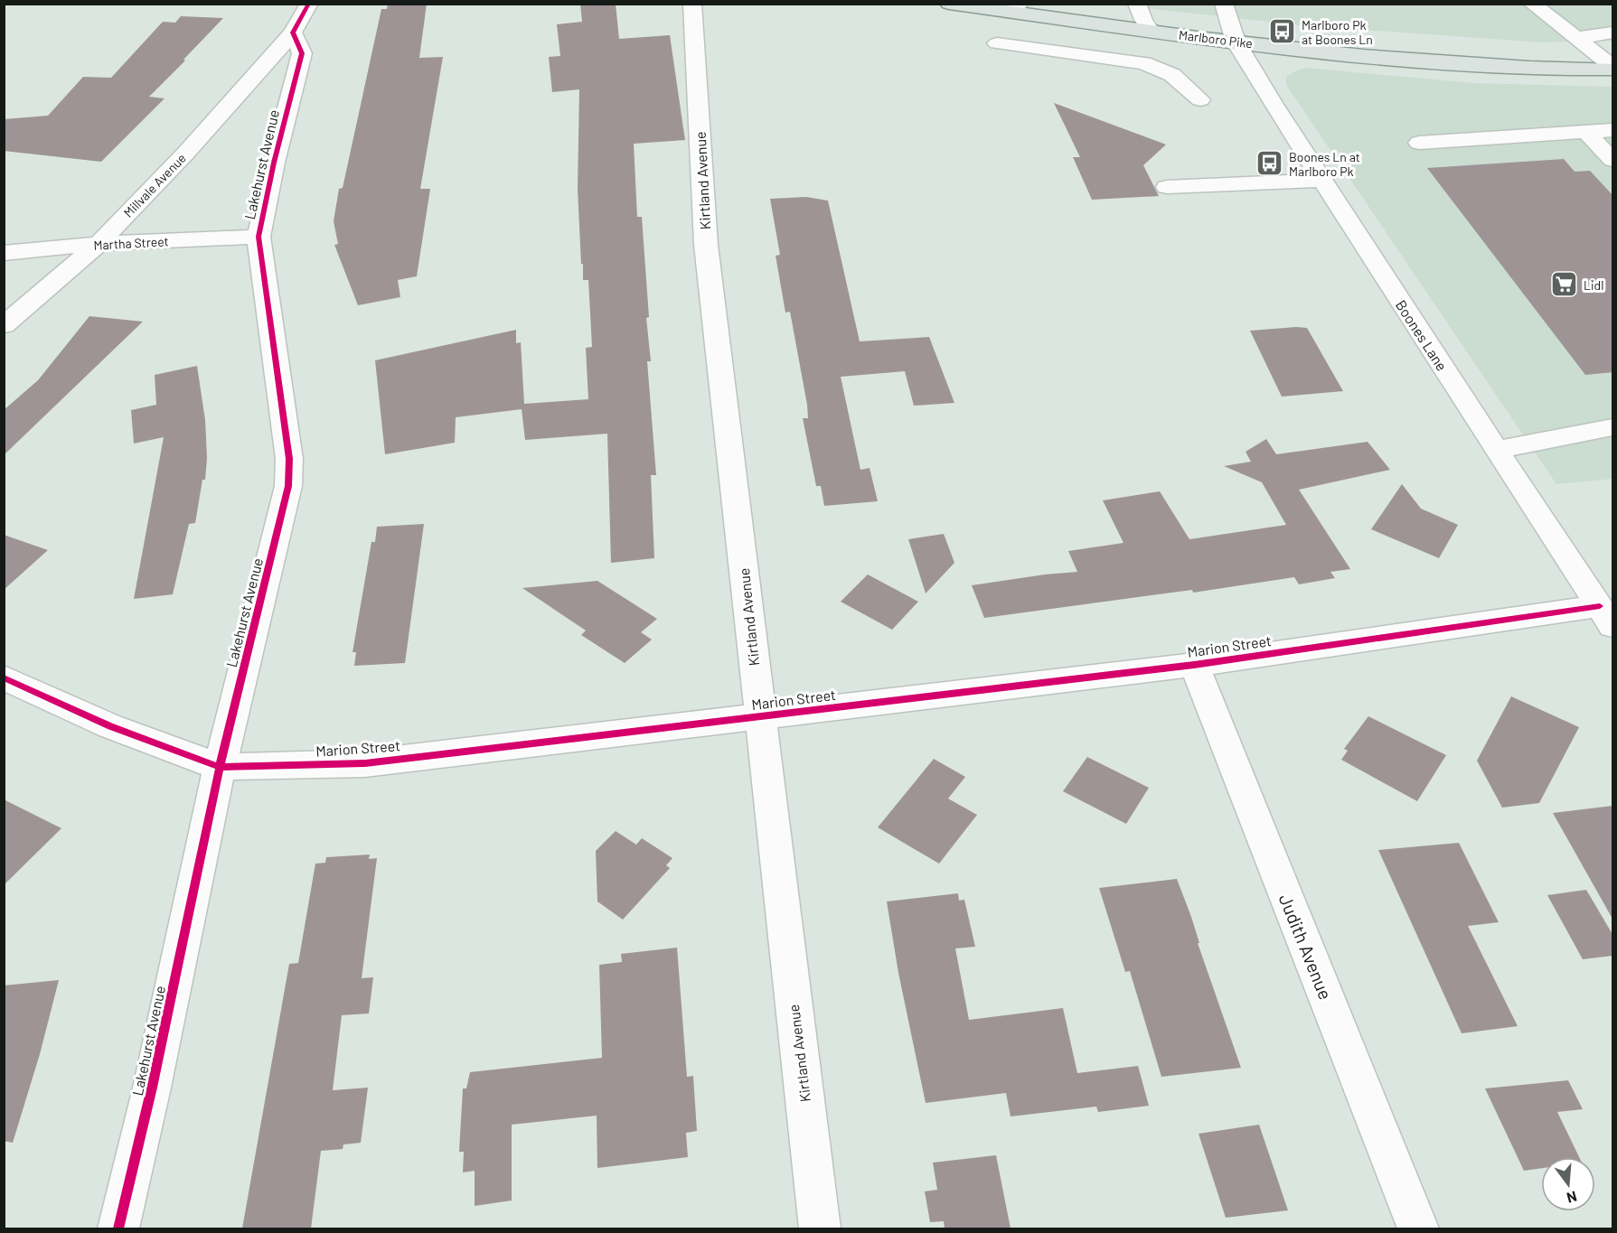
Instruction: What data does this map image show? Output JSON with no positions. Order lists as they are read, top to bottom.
{
  "streets": {
    "main road": ["Marlboro Pike"],
    "street": [
      "Lakehurst Avenue",
      "Kirtland Avenue",
      "Millvale Avenue",
      "Martha Street",
      "Boones Lane",
      "Marion Street",
      "Judith Avenue"
    ]
  },
  "crossings": [
    ["Marlboro Pike", "Boones Lane"],
    ["Lakehurst Avenue", "Millvale Avenue"],
    ["Lakehurst Avenue", "Martha Street"],
    ["Lakehurst Avenue", "Marion Street"],
    ["Kirtland Avenue", "Marion Street"],
    ["Millvale Avenue", "Martha Street"],
    ["Boones Lane", "Marion Street"],
    ["Marion Street", "Judith Avenue"]
  ],
  "places": {
    "bus stop": ["Marlboro Pk at Boones Ln", "Boones Ln at Marlboro Pk"],
    "supermarket": ["Lidl"]
  },
  "north": "bottom"
}
